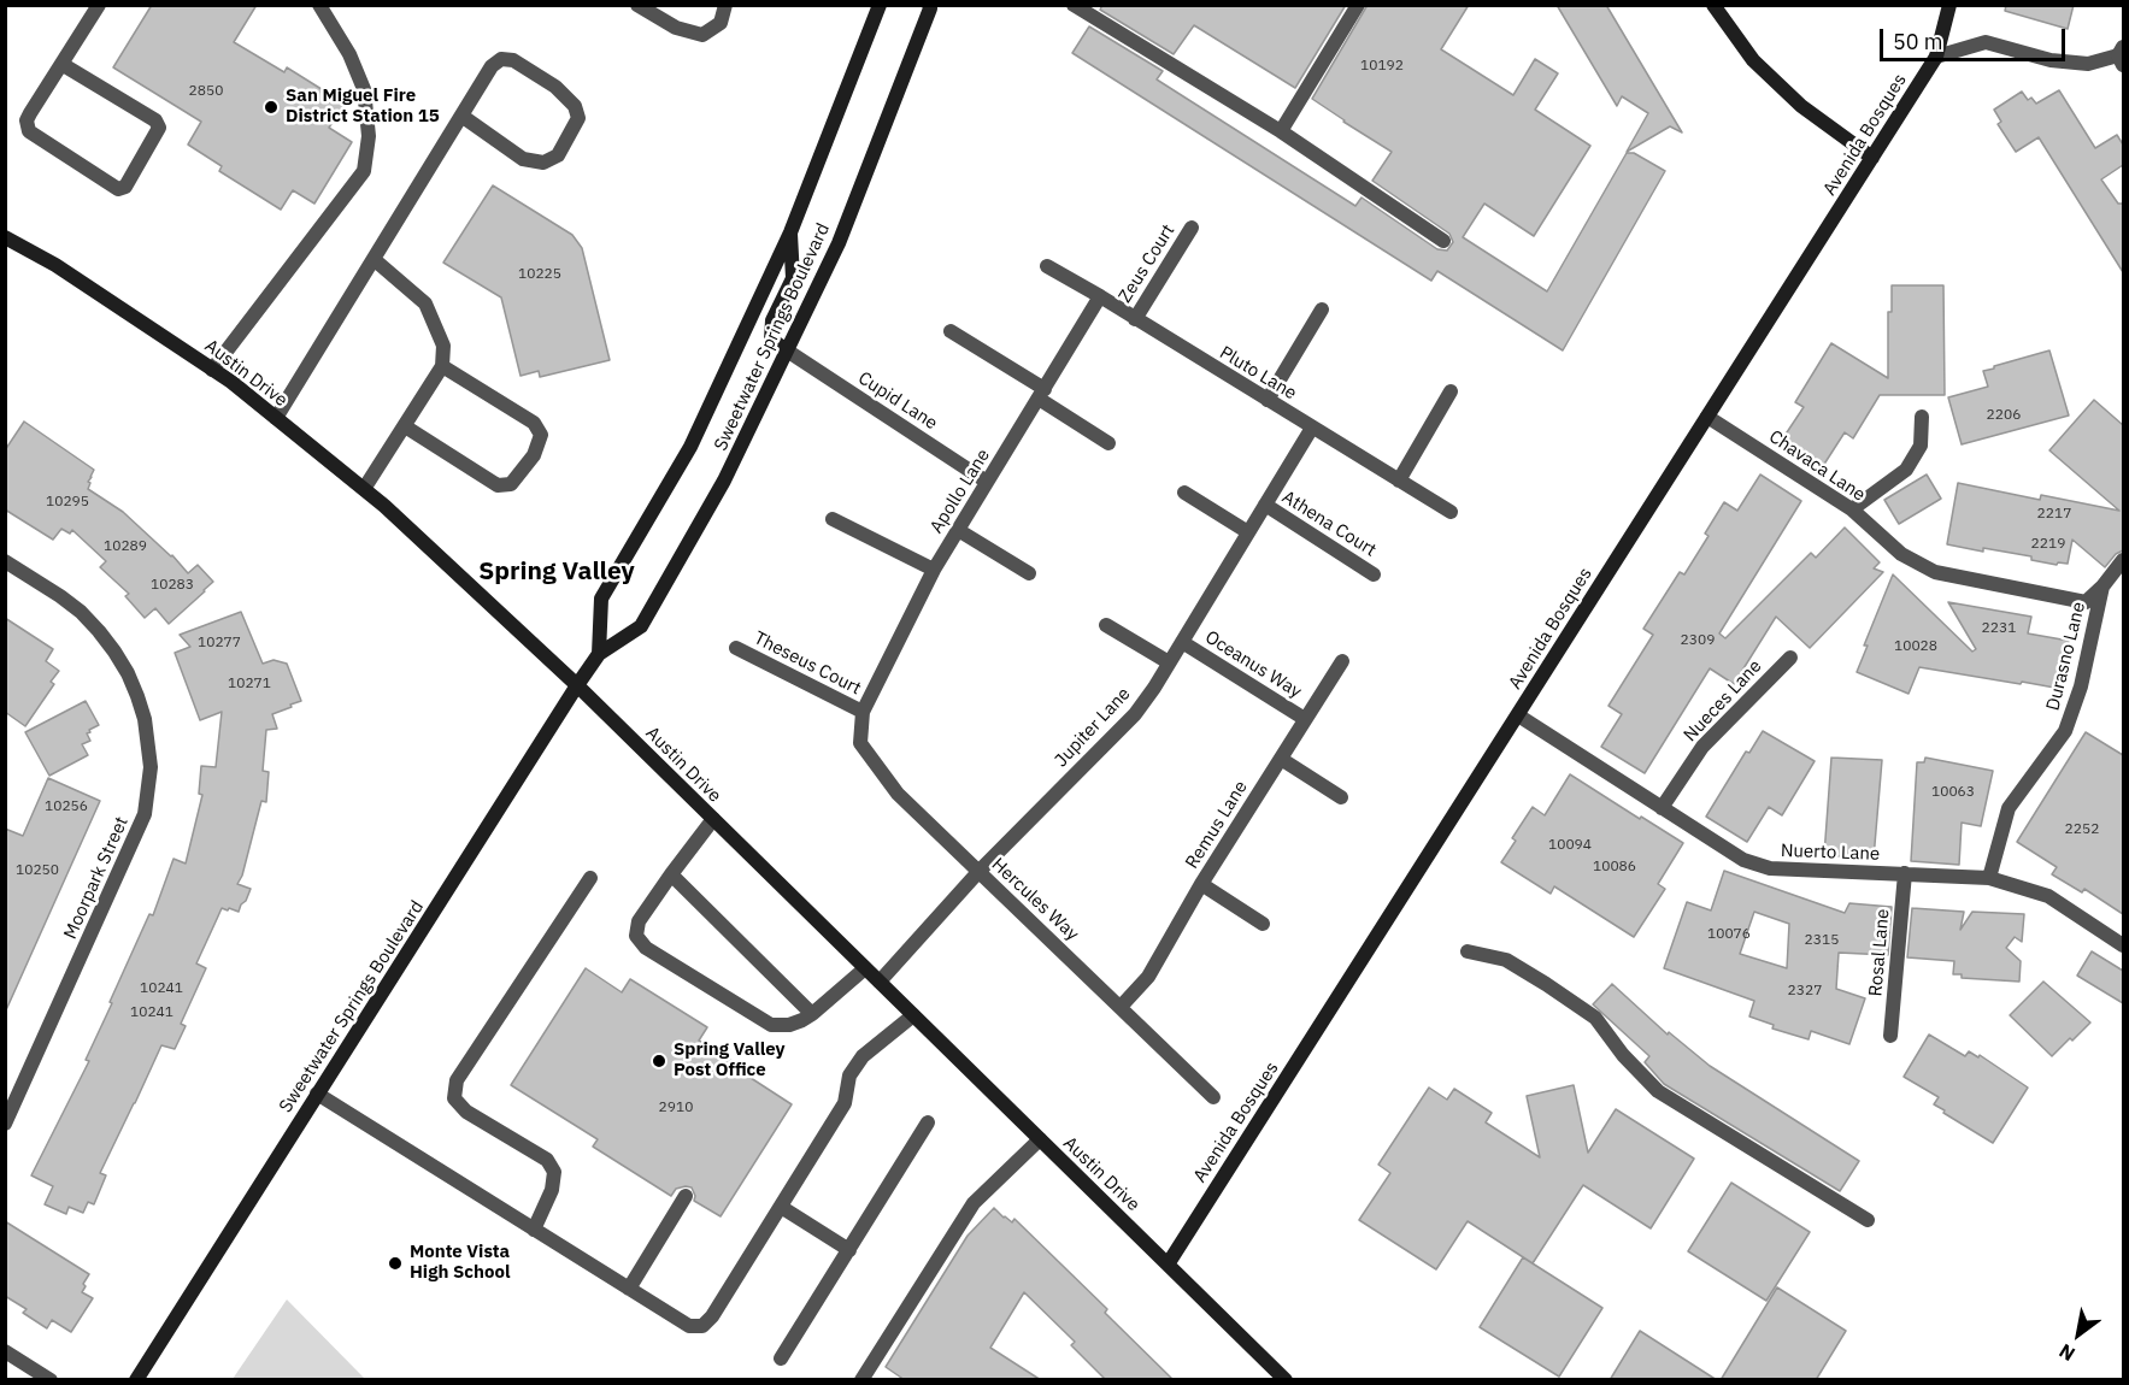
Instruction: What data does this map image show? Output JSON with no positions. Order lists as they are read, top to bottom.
{
  "streets": {
    "main road": ["Avenida Bosques", "Sweetwater Springs Boulevard", "Austin Drive"],
    "street": [
      "Zeus Court",
      "Pluto Lane",
      "Cupid Lane",
      "Chavaca Lane",
      "Apollo Lane",
      "Athena Court",
      "Durasno Lane",
      "Theseus Court",
      "Oceanus Way",
      "Nueces Lane",
      "Jupiter Lane",
      "Remus Lane",
      "Nuerto Lane",
      "Moorpark Street",
      "Hercules Way",
      "Rosal Lane"
    ]
  },
  "crossings": [
    ["Avenida Bosques", "Austin Drive"],
    ["Avenida Bosques", "Chavaca Lane"],
    ["Avenida Bosques", "Nuerto Lane"],
    ["Zeus Court", "Pluto Lane"],
    ["Sweetwater Springs Boulevard", "Austin Drive"],
    ["Sweetwater Springs Boulevard", "Cupid Lane"],
    ["Austin Drive", "Jupiter Lane"],
    ["Pluto Lane", "Apollo Lane"],
    ["Pluto Lane", "Jupiter Lane"],
    ["Cupid Lane", "Apollo Lane"],
    ["Chavaca Lane", "Durasno Lane"],
    ["Apollo Lane", "Theseus Court"],
    ["Apollo Lane", "Hercules Way"],
    ["Athena Court", "Jupiter Lane"],
    ["Durasno Lane", "Nuerto Lane"],
    ["Theseus Court", "Hercules Way"],
    ["Oceanus Way", "Jupiter Lane"],
    ["Oceanus Way", "Remus Lane"],
    ["Nueces Lane", "Nuerto Lane"],
    ["Jupiter Lane", "Hercules Way"],
    ["Remus Lane", "Hercules Way"],
    ["Nuerto Lane", "Rosal Lane"]
  ],
  "districts": ["Spring Valley"],
  "places": ["San Miguel Fire District Station 15", "Spring Valley Post Office", "Monte Vista High School"],
  "house_numbers": [
    "10192",
    "2850",
    "10225",
    "2206",
    "10295",
    "2217",
    "2219",
    "10289",
    "10283",
    "2231",
    "2309",
    "10277",
    "10028",
    "10271",
    "10063",
    "10256",
    "2252",
    "10094",
    "10086",
    "10250",
    "10076",
    "2315",
    "10241",
    "2327",
    "10241",
    "2910"
  ],
  "scale_bar": "50 m",
  "north": "bottom left"
}
